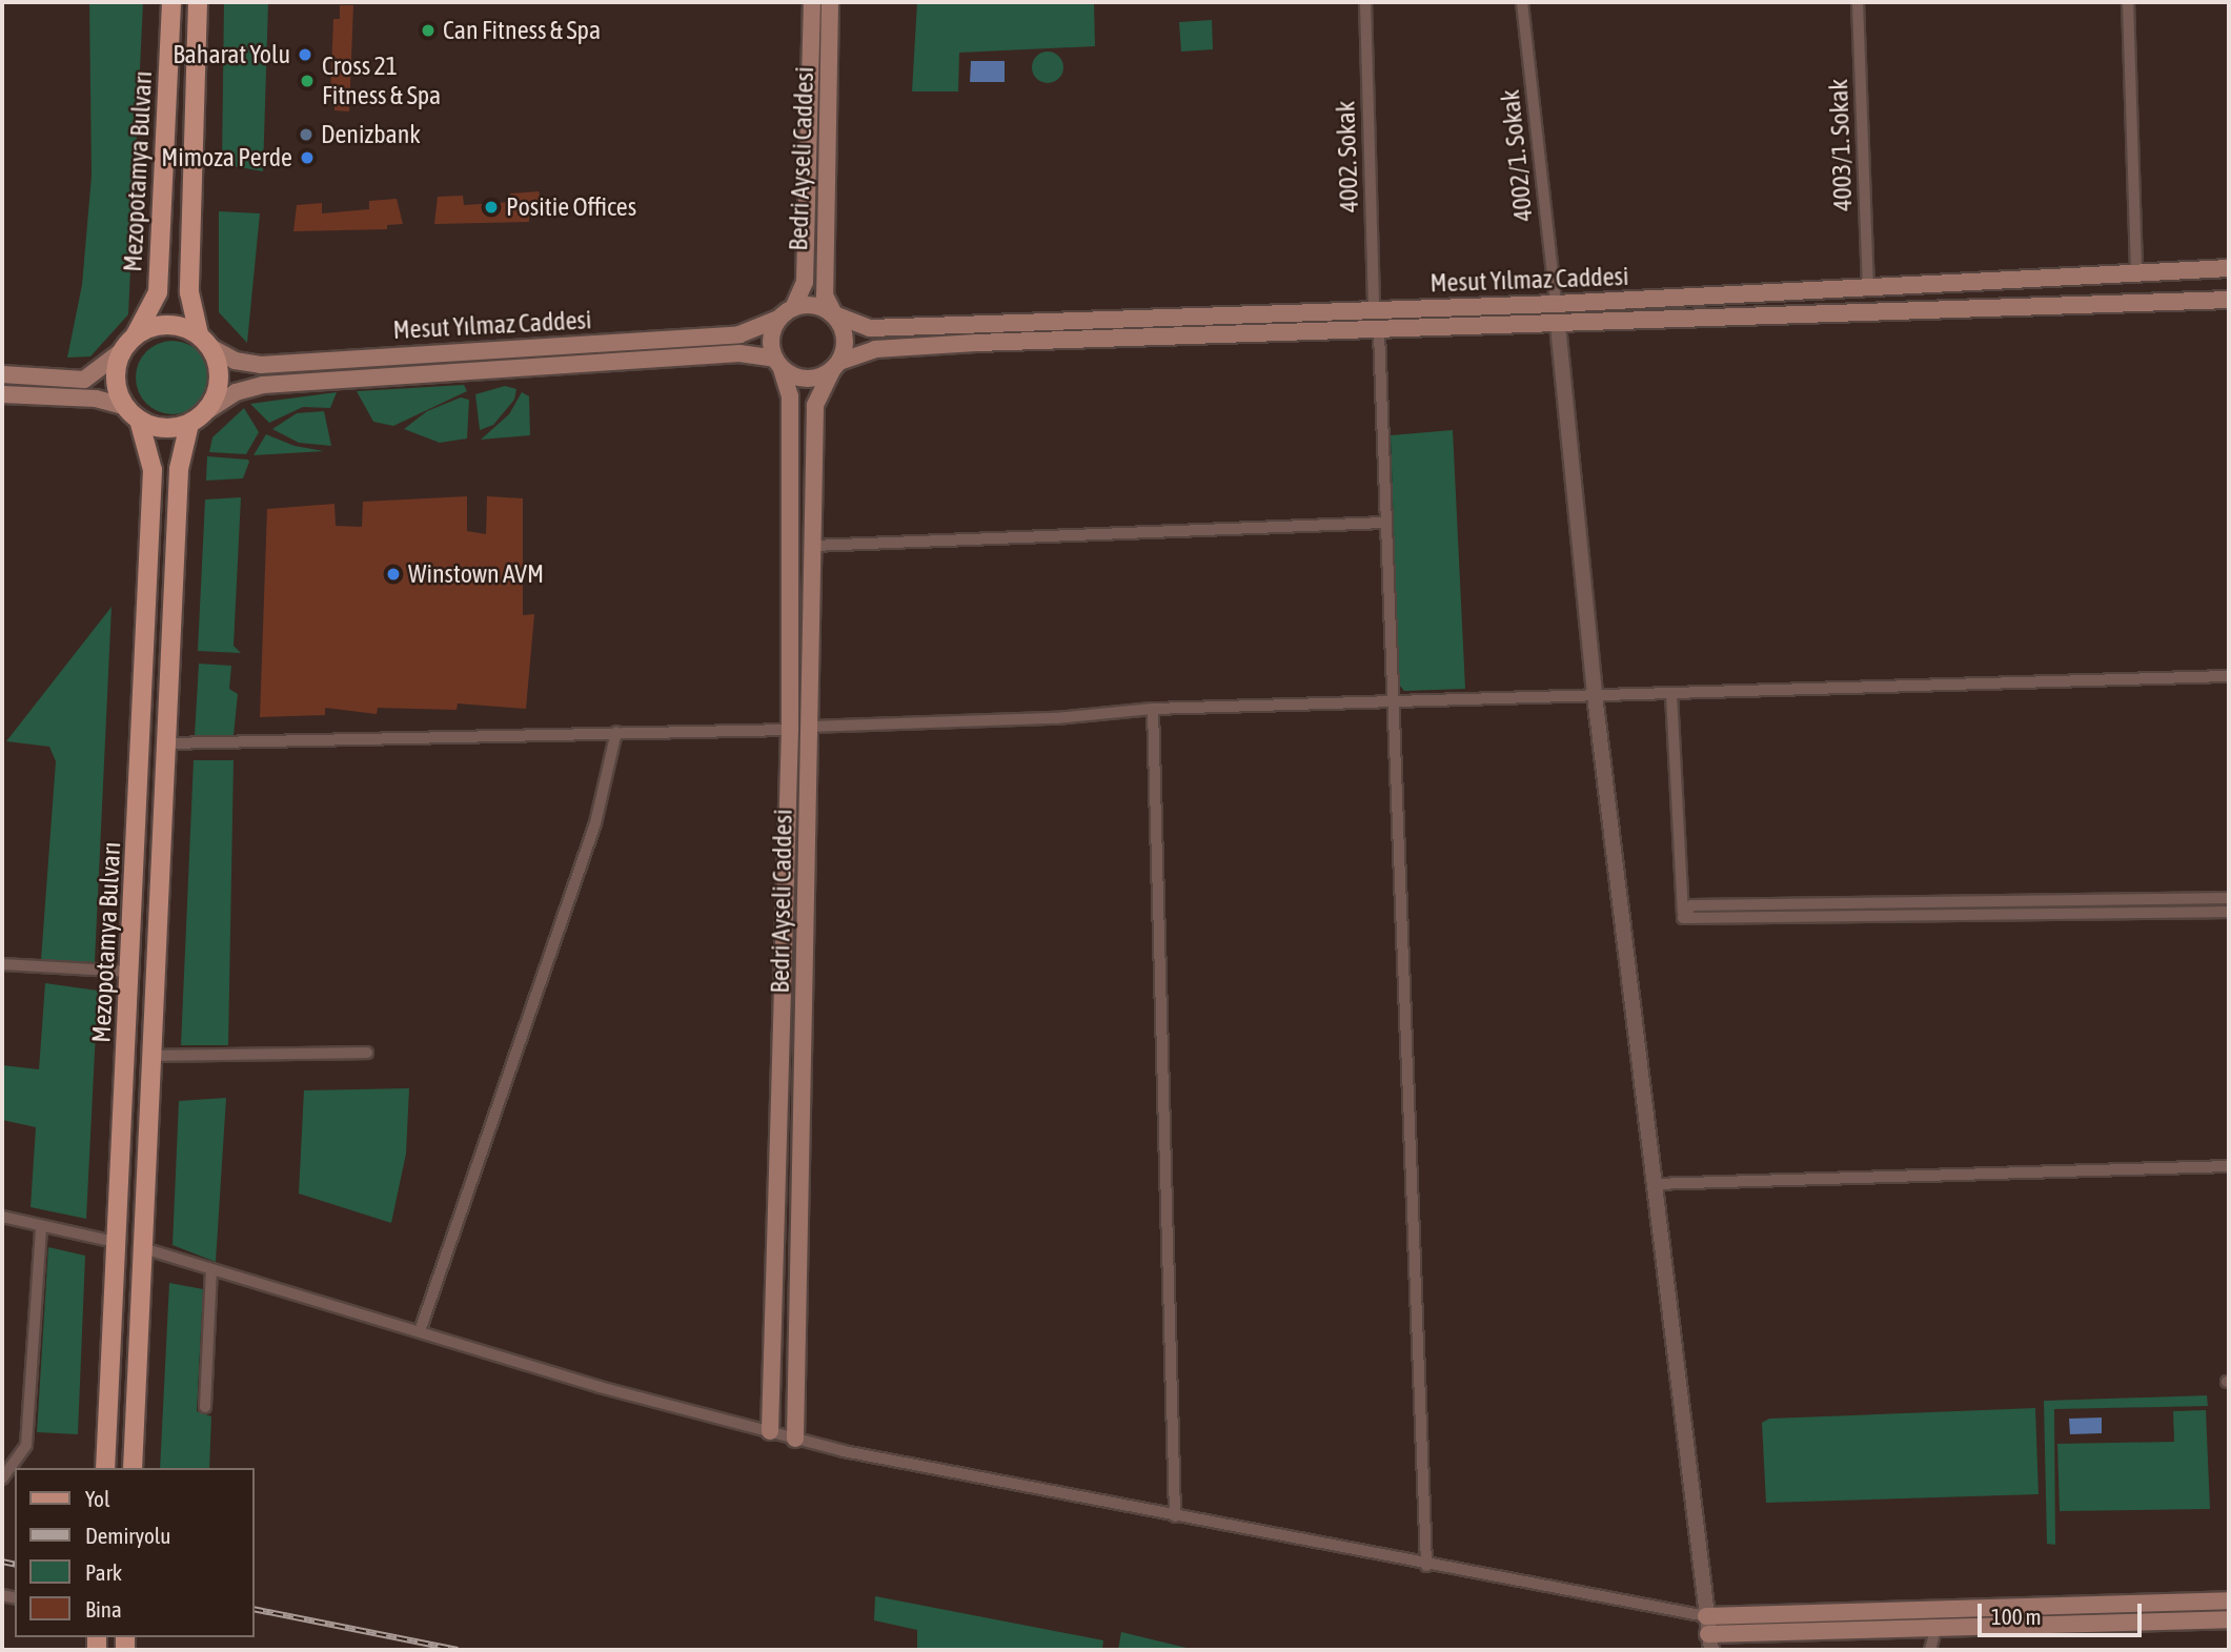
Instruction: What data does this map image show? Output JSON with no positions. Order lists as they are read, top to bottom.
{
  "streets": {
    "main road": ["Bedri Ayseli Caddesi", "Mezopotamya Bulvarı", "Mesut Yılmaz Caddesi"],
    "street": ["4003/1. Sokak", "4002/1. Sokak", "4002. Sokak"]
  },
  "crossings": [
    ["4003/1. Sokak", "Mesut Yılmaz Caddesi"],
    ["4002/1. Sokak", "Mesut Yılmaz Caddesi"],
    ["4002. Sokak", "Mesut Yılmaz Caddesi"],
    ["Bedri Ayseli Caddesi", "Mesut Yılmaz Caddesi"],
    ["Mezopotamya Bulvarı", "Mesut Yılmaz Caddesi"]
  ],
  "places": [
    "Can Fitness & Spa",
    "Baharat Yolu",
    "Cross 21 Fitness & Spa",
    "Denizbank",
    "Mimoza Perde",
    "Positie Offices",
    "Winstown AVM"
  ],
  "legend": [
    "Yol",
    "Demiryolu",
    "Park",
    "Bina"
  ],
  "scale_bar": "100 m"
}
